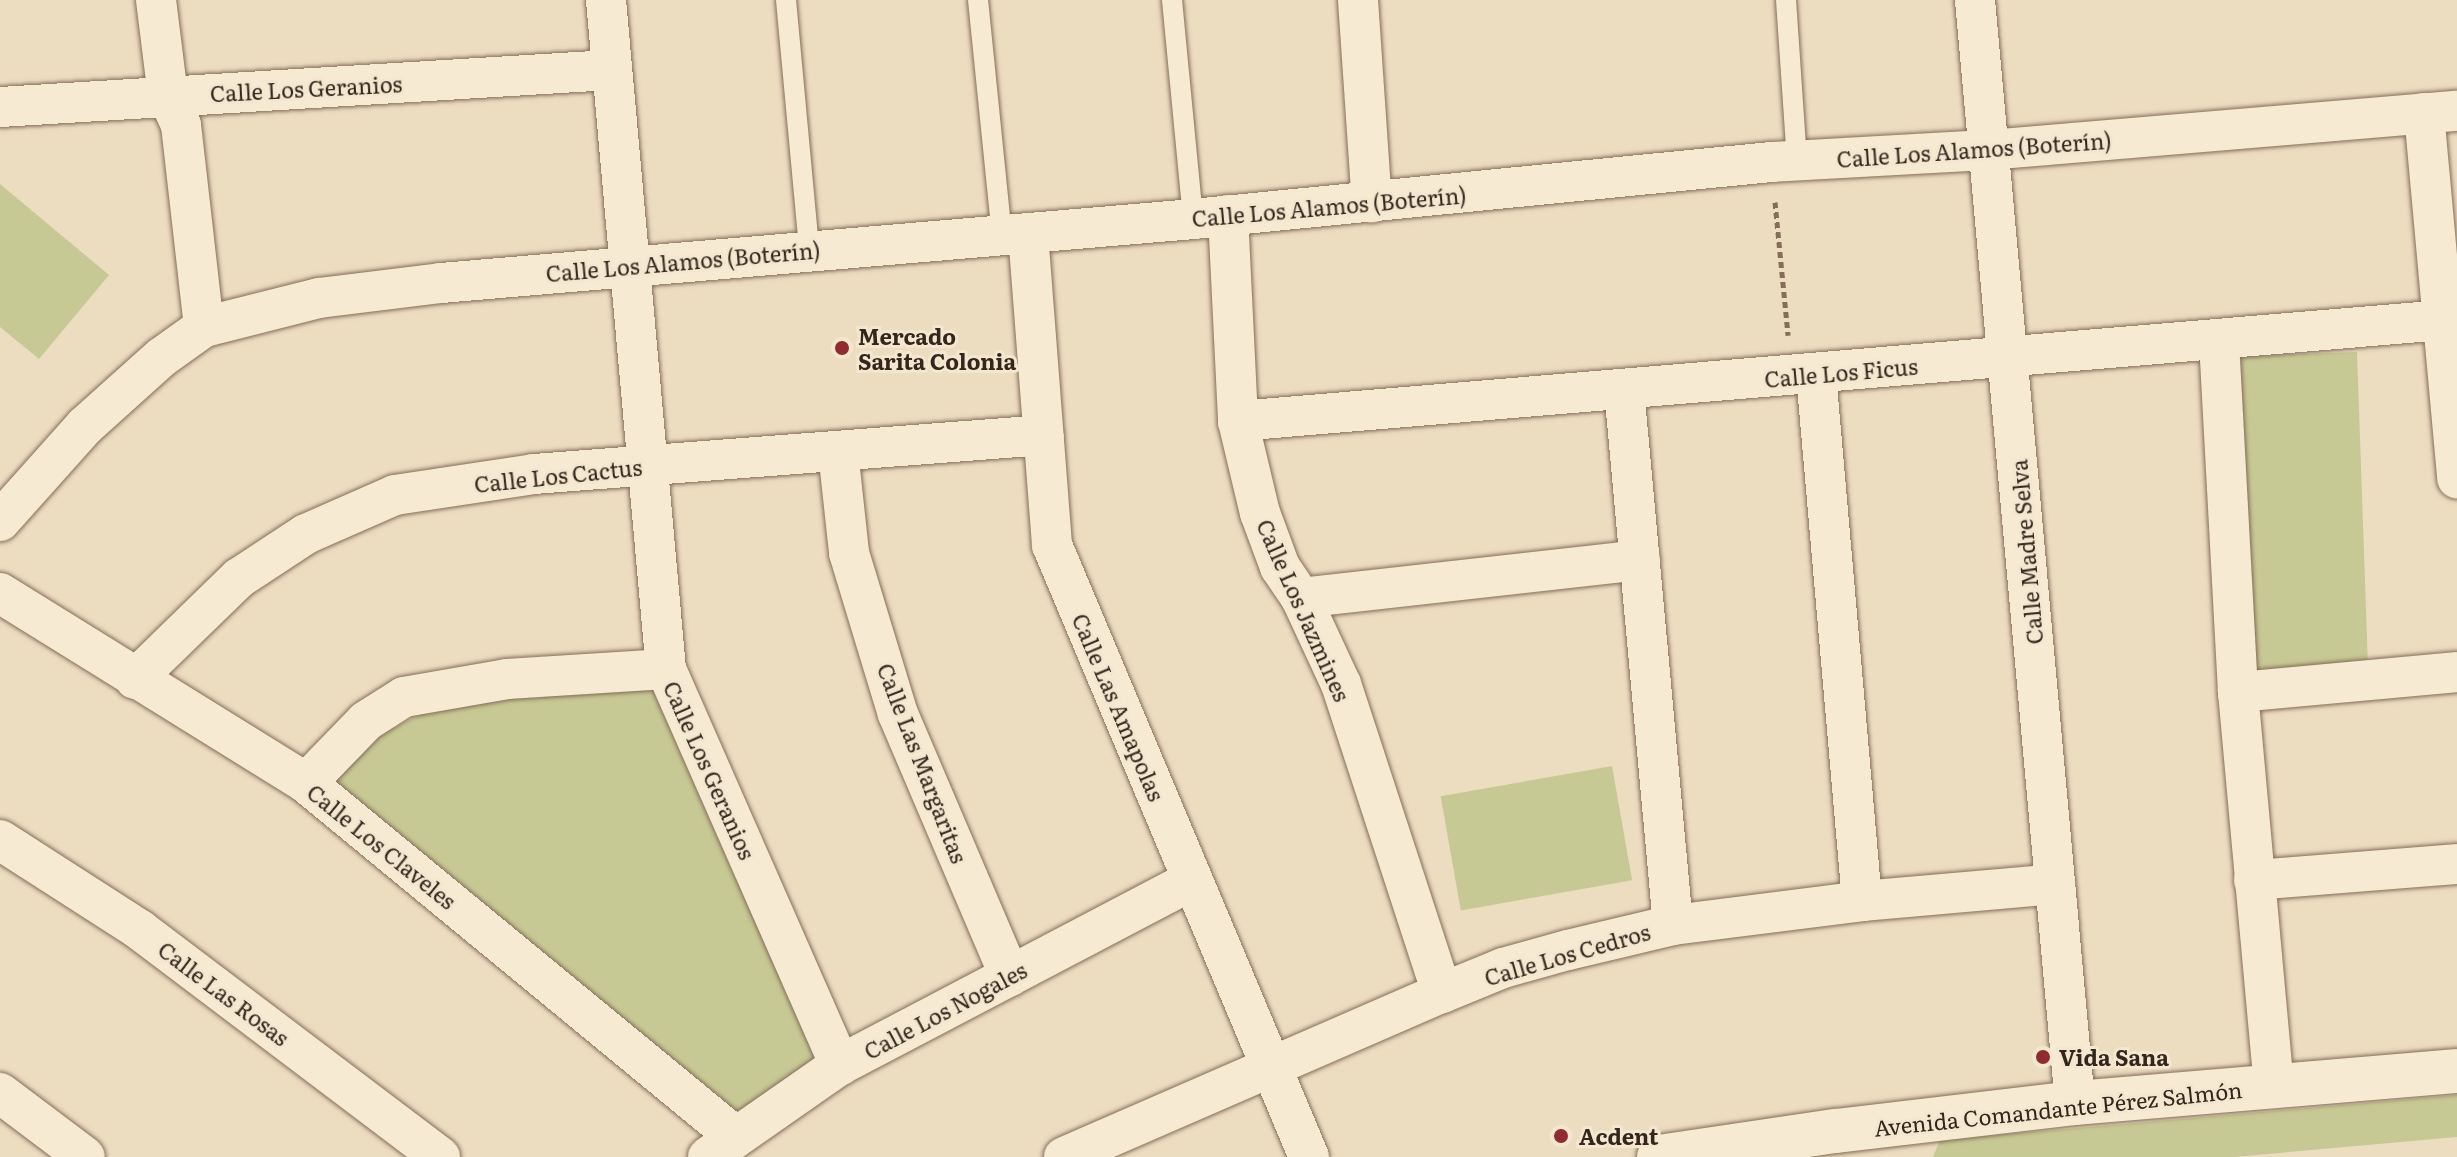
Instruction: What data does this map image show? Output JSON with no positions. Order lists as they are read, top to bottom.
{
  "streets": {
    "main road": ["Avenida Comandante Pérez Salmón"],
    "street": [
      "Calle Los Geranios",
      "Calle Los Alamos (Boterín)",
      "Calle Los Ficus",
      "Calle Los Cactus",
      "Calle Madre Selva",
      "Calle Los Jazmines",
      "Calle Las Amapolas",
      "Calle Las Margaritas",
      "Calle Los Claveles",
      "Calle Los Cedros",
      "Calle Las Rosas",
      "Calle Los Nogales"
    ]
  },
  "crossings": [
    ["Calle Los Geranios", "Calle Los Alamos (Boterín)"],
    ["Calle Los Geranios", "Calle Los Cactus"],
    ["Calle Los Geranios", "Calle Los Nogales"],
    ["Calle Los Alamos (Boterín)", "Calle Madre Selva"],
    ["Calle Los Alamos (Boterín)", "Calle Los Jazmines"],
    ["Calle Los Alamos (Boterín)", "Calle Las Amapolas"],
    ["Calle Los Ficus", "Calle Madre Selva"],
    ["Calle Los Ficus", "Calle Los Jazmines"],
    ["Calle Los Cactus", "Calle Las Amapolas"],
    ["Calle Los Cactus", "Calle Las Margaritas"],
    ["Calle Los Cactus", "Calle Los Claveles"],
    ["Calle Madre Selva", "Calle Los Cedros"],
    ["Calle Madre Selva", "Avenida Comandante Pérez Salmón"],
    ["Calle Los Jazmines", "Calle Los Cedros"],
    ["Calle Las Amapolas", "Calle Los Cedros"],
    ["Calle Las Amapolas", "Calle Los Nogales"],
    ["Calle Las Margaritas", "Calle Los Nogales"],
    ["Calle Los Claveles", "Calle Los Nogales"]
  ],
  "places": ["Mercado Sarita Colonia", "Vida Sana", "Acdent"]
}
